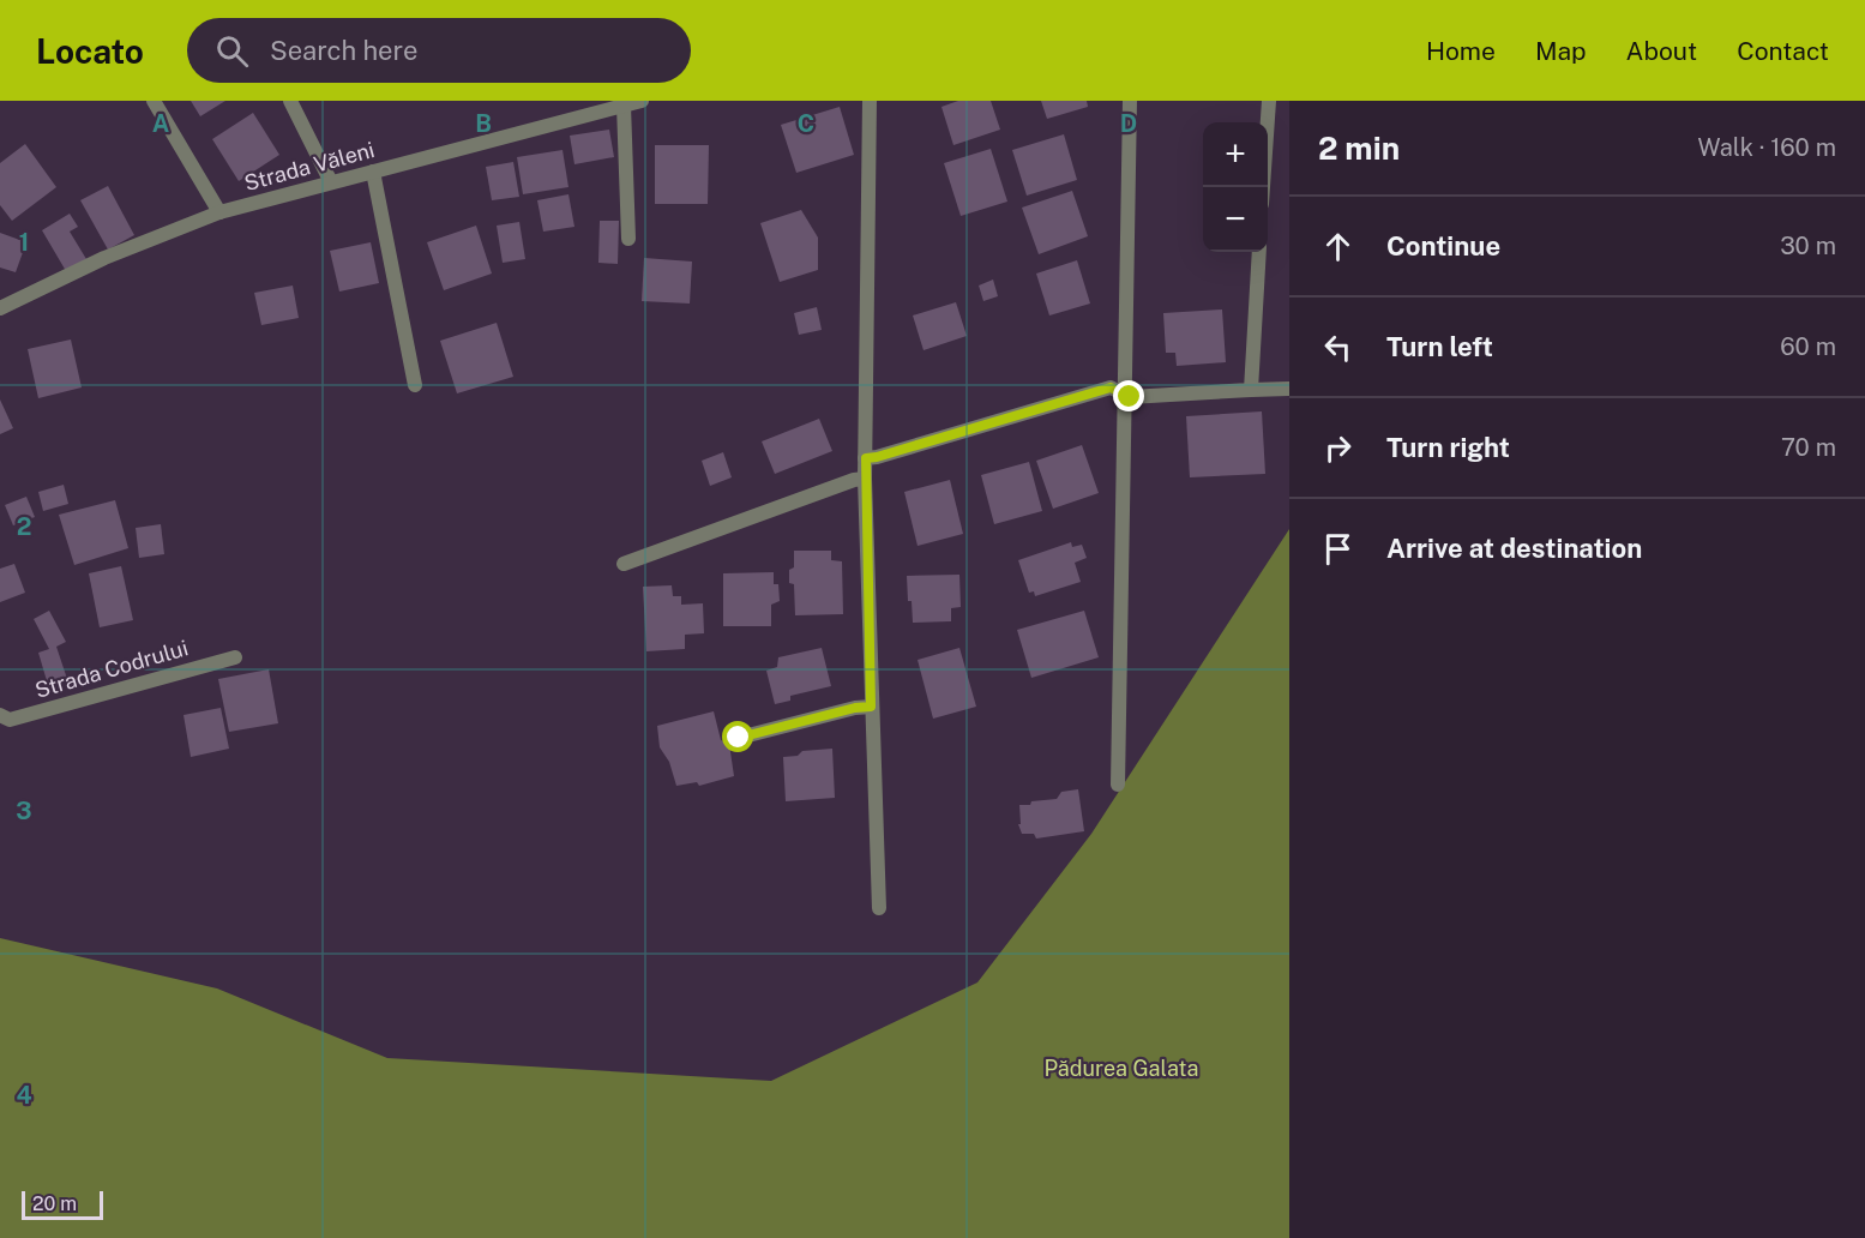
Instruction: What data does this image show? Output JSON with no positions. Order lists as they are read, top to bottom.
{
  "streets": {
    "street": ["Strada Văleni", "Strada Codrului"]
  },
  "parks": ["Pădurea Galata"],
  "scale_bar": "20 m",
  "page": {
    "header": "Locato",
    "search": "Search here",
    "nav": [
      "Home",
      "Map",
      "About",
      "Contact"
    ],
    "heading": ["2 min", "Walk · 160 m"],
    "map_buttons": ["+", "−"],
    "list": [
      ["Continue", "30 m"],
      ["Turn left", "60 m"],
      ["Turn right", "70 m"],
      "Arrive at destination"
    ],
    "scale": "20 m"
  },
  "grid": {
    "columns": [
      "A",
      "B",
      "C",
      "D"
    ],
    "rows": [
      "1",
      "2",
      "3",
      "4"
    ]
  }
}
